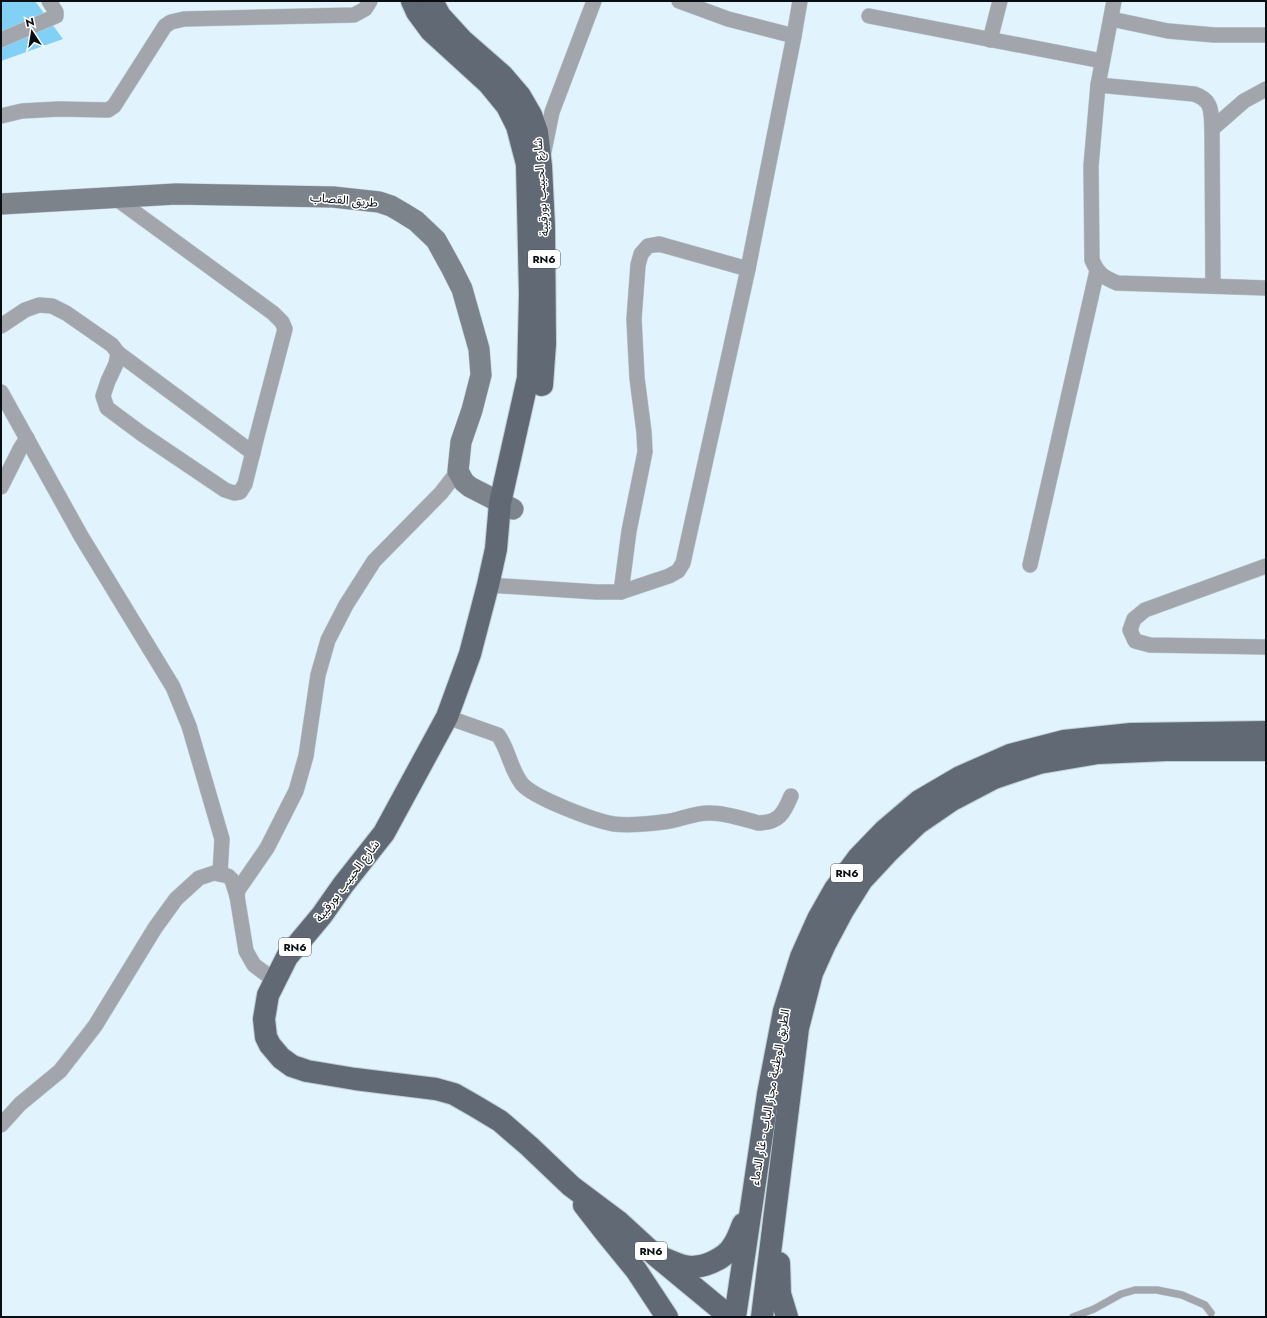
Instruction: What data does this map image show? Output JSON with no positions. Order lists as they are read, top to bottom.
{
  "streets": {
    "main road": [
      "شارع الحبيب بورقيبة",
      "طريق القصاب",
      "RN6",
      "الطريق الوطنية مجاز الباب - غار الدماء"
    ]
  },
  "north": "top"
}
